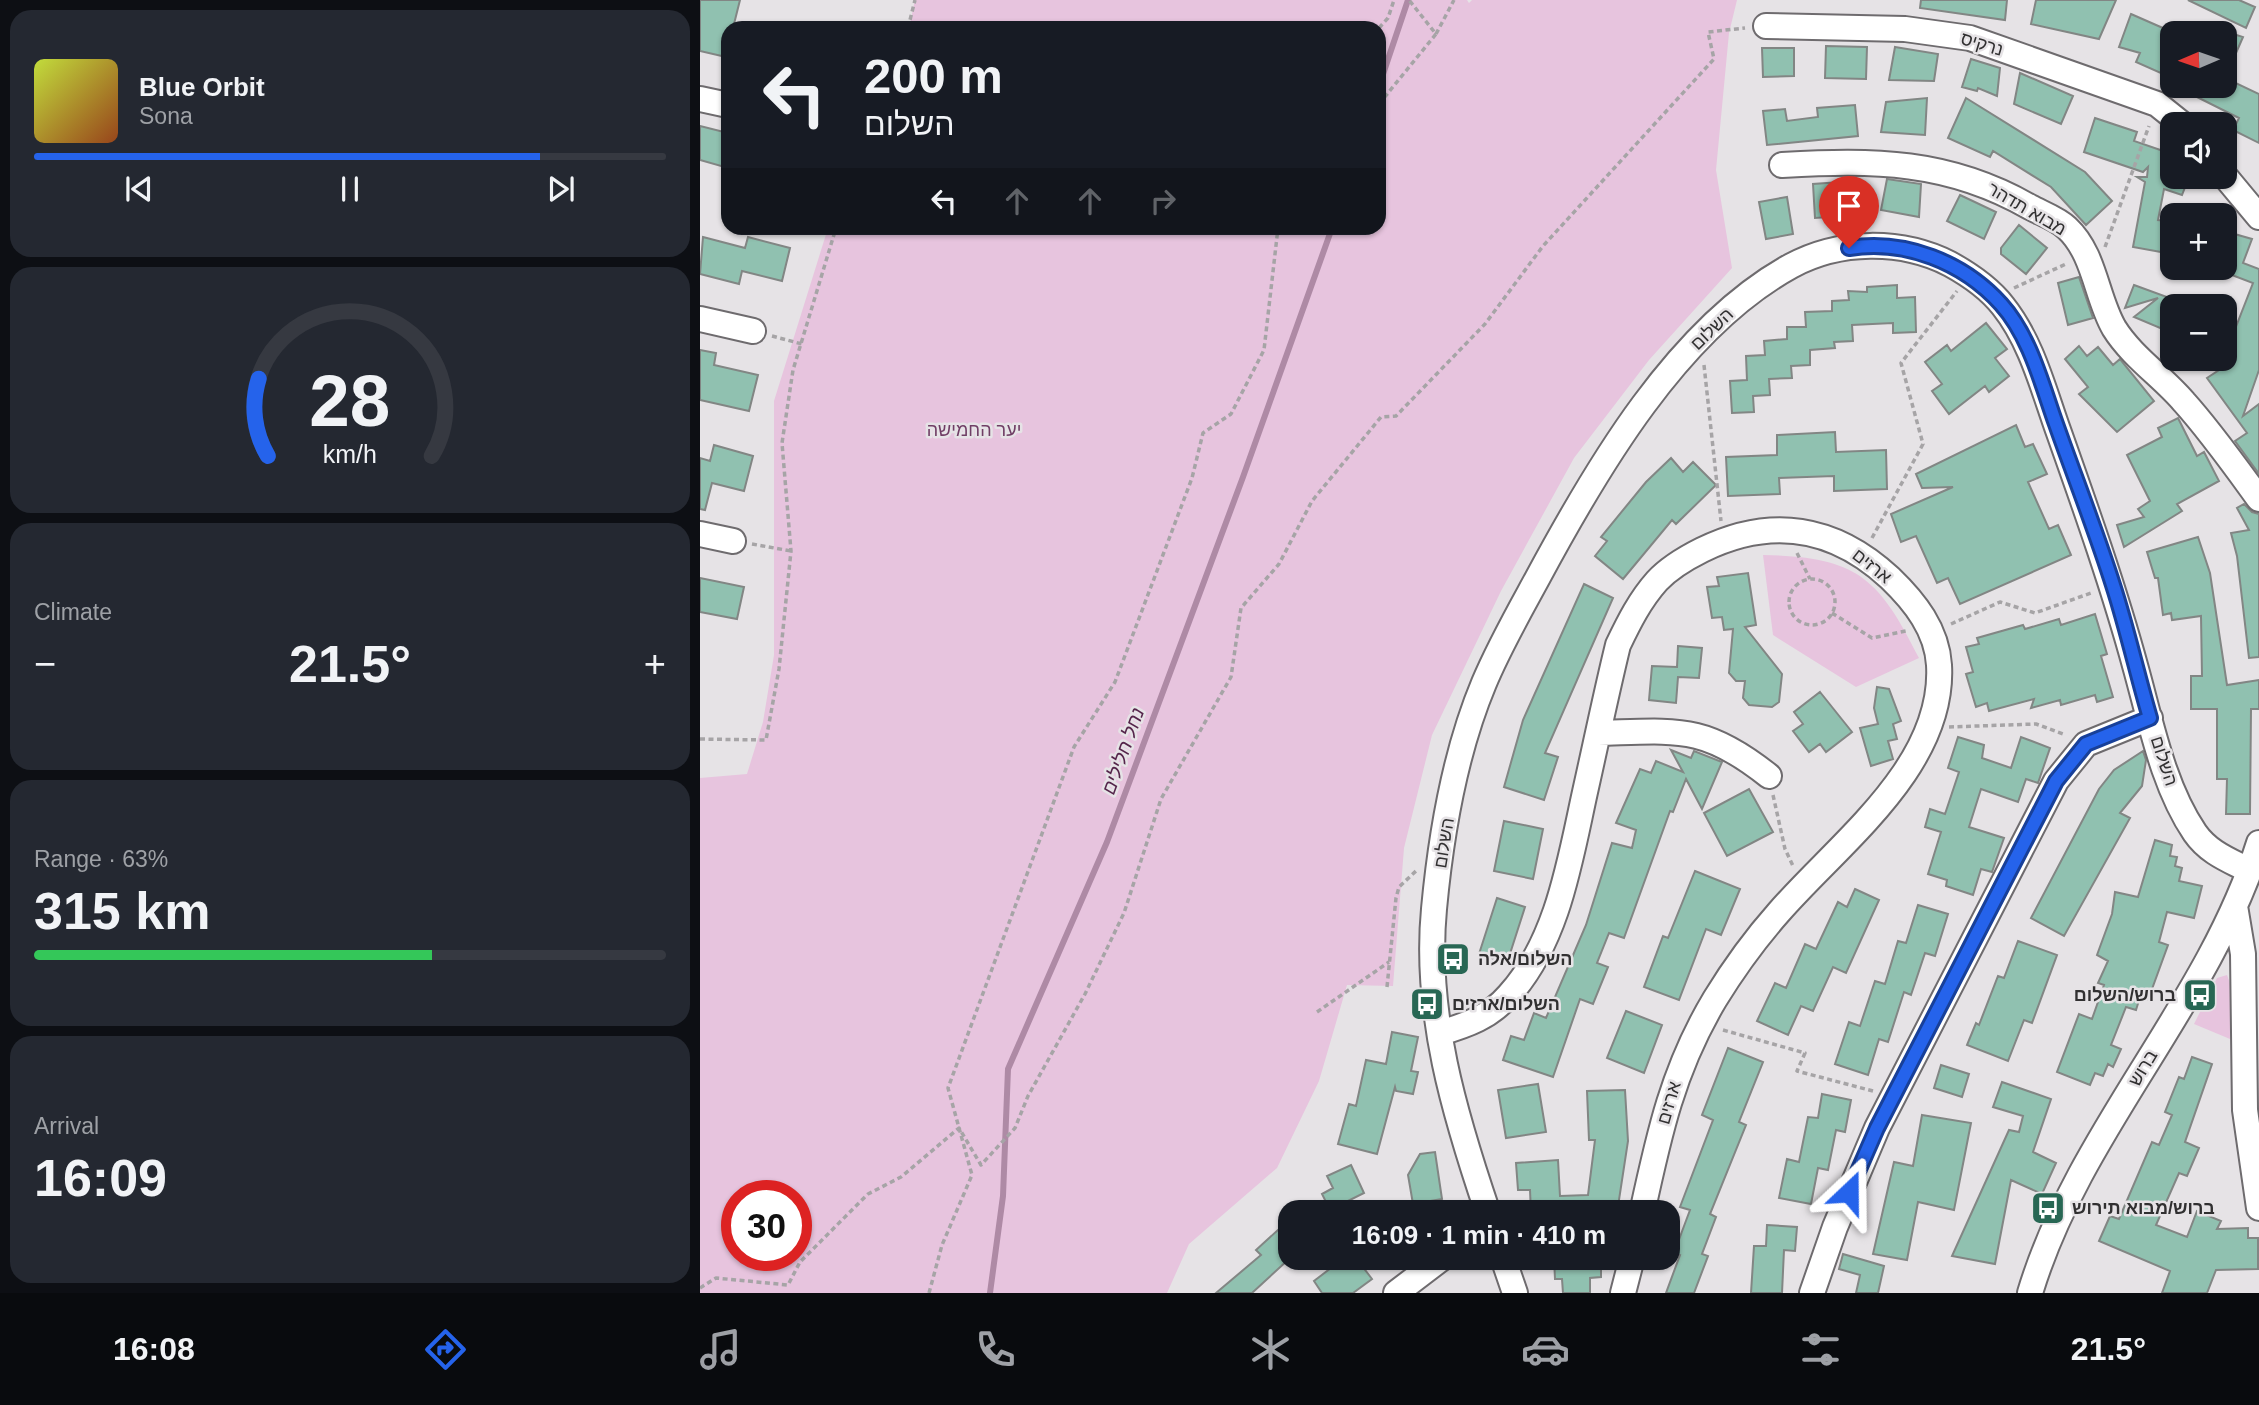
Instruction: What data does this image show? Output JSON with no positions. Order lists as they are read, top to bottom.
{
  "streets": {
    "street": [
      "נרקיס",
      "מבוא תדהר",
      "השלום",
      "ארזים",
      "ברוש"
    ]
  },
  "crossings": [
    ["השלום", "ארזים"],
    ["השלום", "ברוש"]
  ],
  "water": ["נחל חלילים"],
  "parks": ["יער החמישה"],
  "places": {
    "bus stop": [
      "השלום/אלה",
      "ברוש/השלום",
      "השלום/ארזים",
      "ברוש/מבוא תירוש"
    ]
  },
  "north": "left",
  "page": {
    "map_buttons": ["+", "−"],
    "turn": ["200 m", "השלום"],
    "song": ["Blue Orbit", "Sona"],
    "tile": [
      "Climate",
      ["Range · 63%", "315 km"],
      ["Arrival", "16:09"]
    ],
    "heat": ["−", "21.5°", "+"],
    "limit": "30",
    "trip": "16:09 · 1 min · 410 m",
    "tabs": ["16:08", "21.5°"],
    "gauge": ["28", "km/h"]
  }
}
